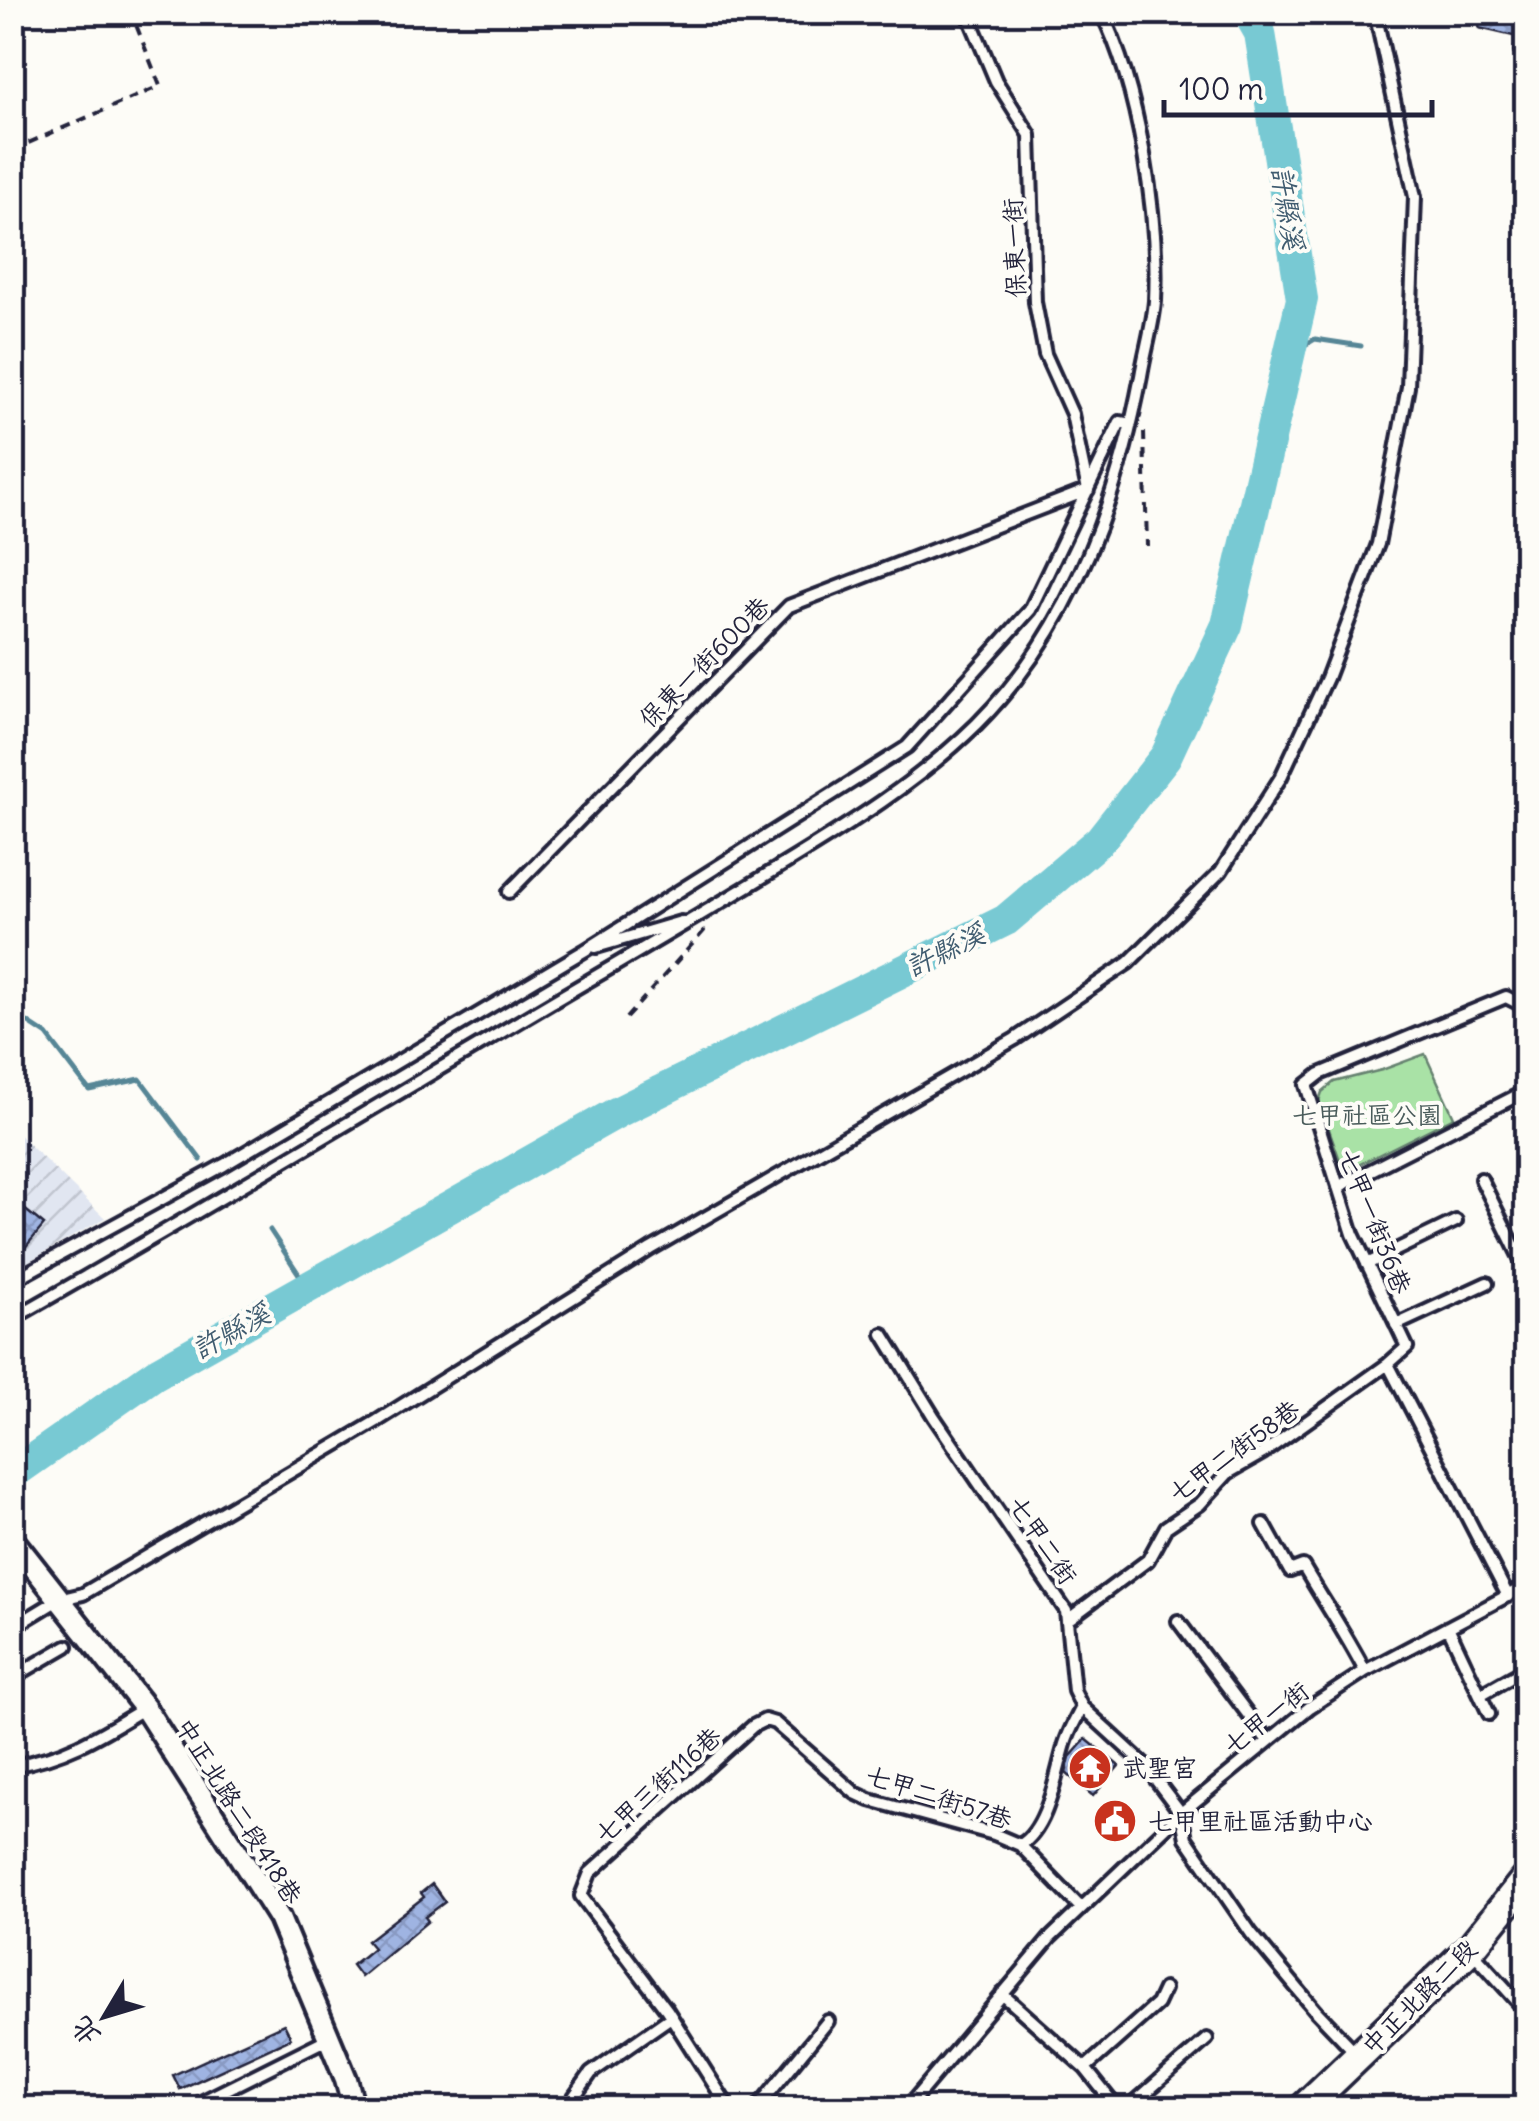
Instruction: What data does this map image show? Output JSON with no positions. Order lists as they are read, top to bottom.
{
  "streets": {
    "main road": ["中正北路二段"],
    "street": ["中正北路二段418巷"],
    "lane": [
      "保東一街",
      "保東一街600巷",
      "七甲一街36巷",
      "七甲二街58巷",
      "七甲二街",
      "七甲一街",
      "七甲三街116巷",
      "七甲二街57巷"
    ]
  },
  "crossings": [
    ["保東一街", "保東一街600巷"],
    ["七甲一街36巷", "七甲二街58巷"],
    ["七甲二街58巷", "七甲二街"],
    ["七甲二街", "七甲二街57巷"],
    ["七甲三街116巷", "七甲二街57巷"]
  ],
  "water": ["許縣溪"],
  "parks": ["七甲社區公園"],
  "places": {
    "temple": ["武聖宮"],
    "public building": ["七甲里社區活動中心"]
  },
  "scale_bar": "100 m",
  "north": "bottom left"
}
